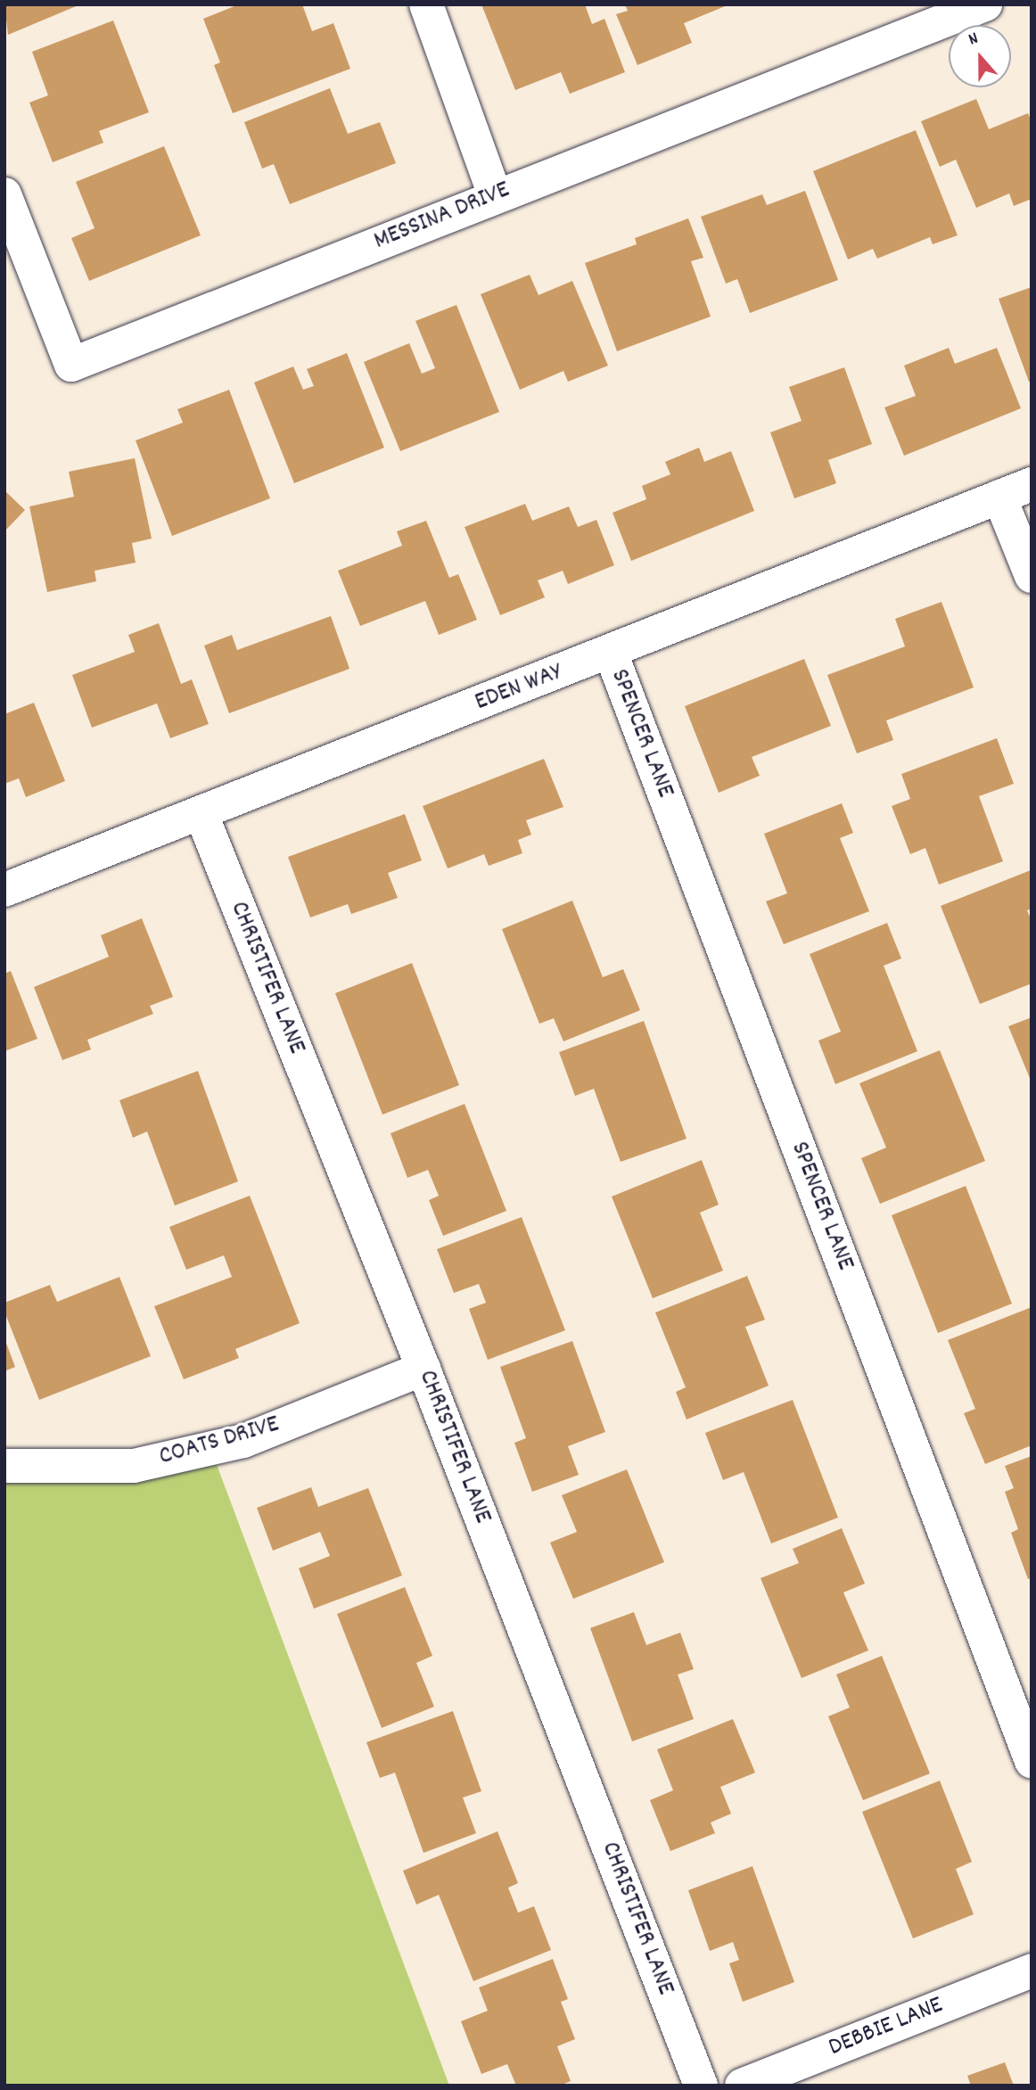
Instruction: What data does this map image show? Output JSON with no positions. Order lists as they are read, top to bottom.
{
  "streets": {
    "street": [
      "MESSINA DRIVE",
      "EDEN WAY",
      "SPENCER LANE",
      "CHRISTIFER LANE",
      "COATS DRIVE",
      "DEBBIE LANE"
    ]
  },
  "crossings": [
    ["EDEN WAY", "SPENCER LANE"],
    ["EDEN WAY", "CHRISTIFER LANE"],
    ["CHRISTIFER LANE", "COATS DRIVE"]
  ],
  "north": "top"
}
